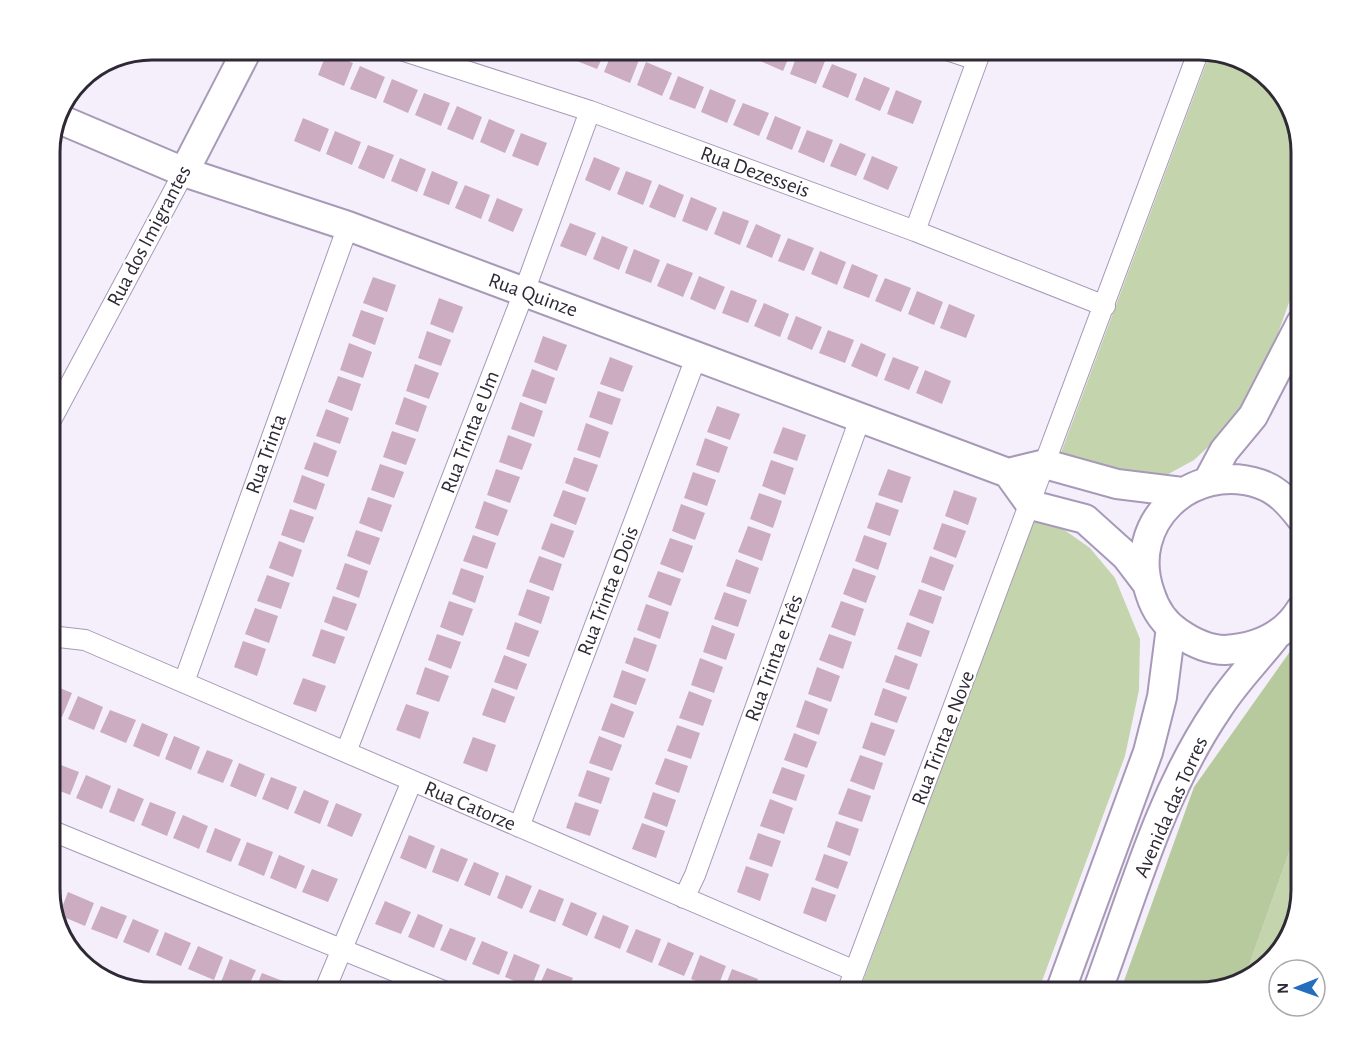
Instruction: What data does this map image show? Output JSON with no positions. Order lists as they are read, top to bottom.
{
  "streets": {
    "street": [
      "Rua Dezesseis",
      "Rua dos Imigrantes",
      "Rua Quinze",
      "Rua Trinta e Um",
      "Rua Trinta",
      "Rua Trinta e Dois",
      "Rua Trinta e Três",
      "Rua Trinta e Nove",
      "Rua Catorze",
      "Avenida das Torres"
    ]
  },
  "crossings": [
    ["Rua Dezesseis", "Rua Trinta e Um"],
    ["Rua Dezesseis", "Rua Trinta e Nove"],
    ["Rua dos Imigrantes", "Rua Quinze"],
    ["Rua Quinze", "Rua Trinta e Um"],
    ["Rua Quinze", "Rua Trinta"],
    ["Rua Quinze", "Rua Trinta e Dois"],
    ["Rua Quinze", "Rua Trinta e Três"],
    ["Rua Quinze", "Rua Trinta e Nove"],
    ["Rua Trinta e Um", "Rua Catorze"],
    ["Rua Trinta", "Rua Catorze"],
    ["Rua Trinta e Dois", "Rua Catorze"],
    ["Rua Trinta e Três", "Rua Catorze"],
    ["Rua Trinta e Nove", "Rua Catorze"]
  ],
  "north": "left"
}
